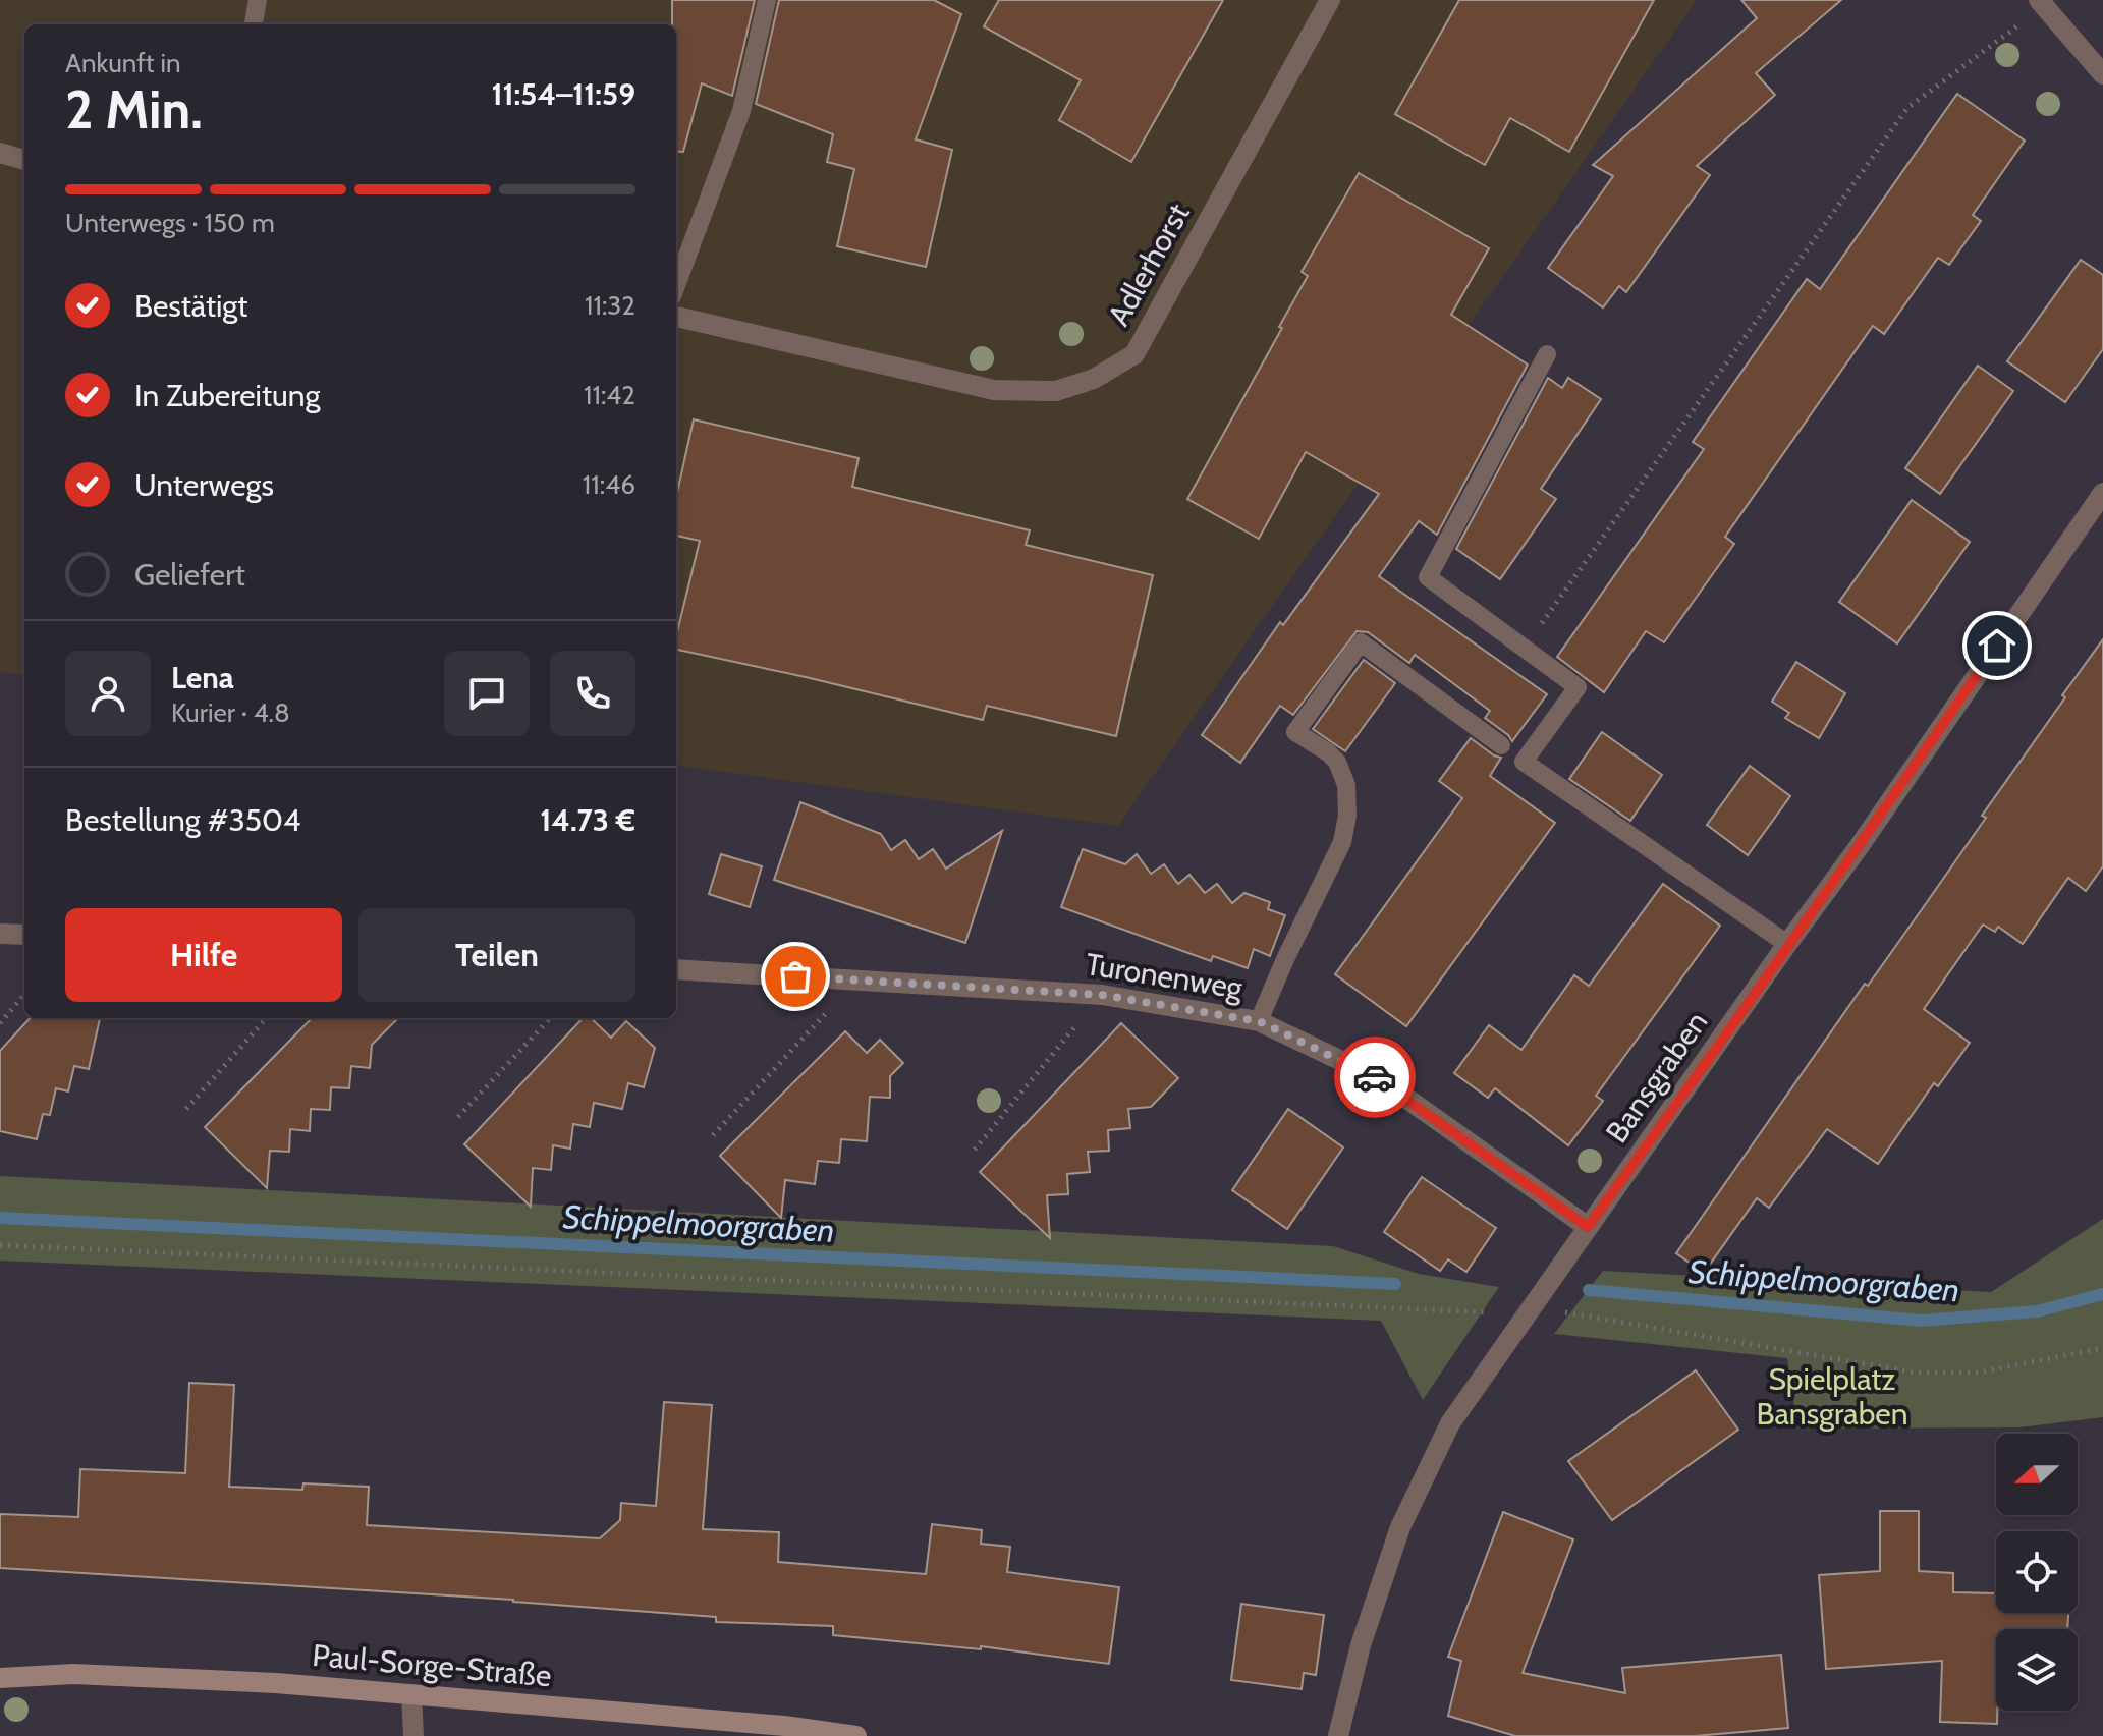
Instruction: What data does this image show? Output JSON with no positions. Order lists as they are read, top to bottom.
{
  "streets": {
    "street": [
      "Adlerhorst",
      "Turonenweg",
      "Bansgraben",
      "Paul-Sorge-Straße"
    ]
  },
  "crossings": [
    ["Turonenweg", "Bansgraben"]
  ],
  "water": ["Schippelmoorgraben"],
  "parks": ["Spielplatz Bansgraben"],
  "north": "left",
  "page": {
    "heading": ["2 Min.", "Ankunft in", "11:54–11:59"],
    "panel": [
      "Lena",
      "Kurier · 4.8",
      "Bestellung #3504",
      "14.73 €"
    ],
    "bar": "Unterwegs · 150 m",
    "list": [
      ["Bestätigt", "11:32"],
      ["In Zubereitung", "11:42"],
      ["Unterwegs", "11:46"],
      "Geliefert"
    ],
    "buttons": ["Hilfe", "Teilen"]
  }
}
